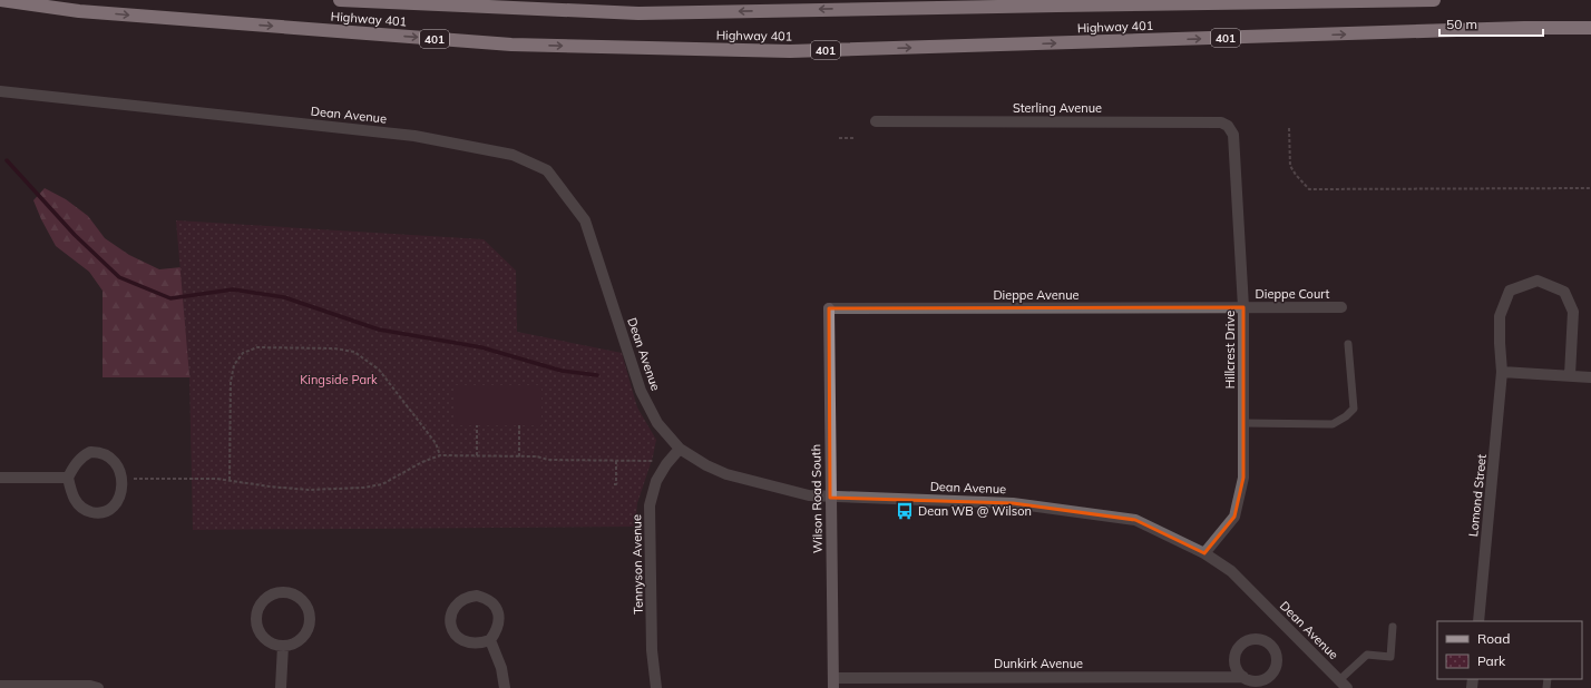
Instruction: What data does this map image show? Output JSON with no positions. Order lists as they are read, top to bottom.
{
  "streets": {
    "highway": ["Highway 401", "401"],
    "main road": ["Wilson Road South"],
    "street": [
      "Sterling Avenue",
      "Dean Avenue",
      "Dieppe Court",
      "Dieppe Avenue",
      "Hillcrest Drive",
      "Lomond Street",
      "Tennyson Avenue",
      "Dunkirk Avenue"
    ]
  },
  "crossings": [
    ["Sterling Avenue", "Hillcrest Drive"],
    ["Dean Avenue", "Hillcrest Drive"],
    ["Dean Avenue", "Wilson Road South"],
    ["Dean Avenue", "Tennyson Avenue"],
    ["Dieppe Court", "Dieppe Avenue"],
    ["Dieppe Court", "Hillcrest Drive"],
    ["Dieppe Avenue", "Hillcrest Drive"],
    ["Dieppe Avenue", "Wilson Road South"],
    ["Wilson Road South", "Dunkirk Avenue"]
  ],
  "parks": ["Kingside Park"],
  "places": {
    "bus stop": ["Dean WB @ Wilson"]
  },
  "legend": ["Road", "Park"],
  "scale_bar": "50 m"
}
